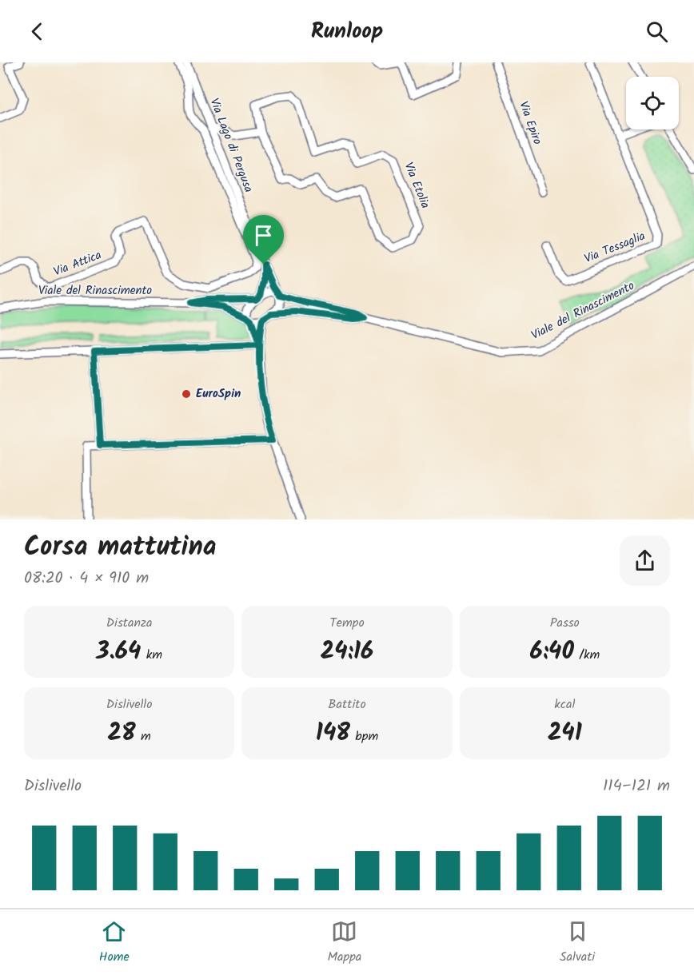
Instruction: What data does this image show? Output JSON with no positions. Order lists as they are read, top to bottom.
{
  "streets": {
    "street": [
      "Via Epiro",
      "Via Lago di Pergusa",
      "Via Etolia",
      "Via Tessaglia",
      "Via Attica",
      "Viale del Rinascimento"
    ]
  },
  "crossings": [
    ["Via Lago di Pergusa", "Viale del Rinascimento"]
  ],
  "places": ["EuroSpin"],
  "page": {
    "header": "Runloop",
    "heading": ["Corsa mattutina", "08:20 · 4 × 910 m"],
    "stats": [
      ["Distanza", "3.64 km"],
      ["Tempo", "24:16"],
      ["Passo", "6:40 /km"],
      ["Dislivello", "28 m"],
      ["Battito", "148 bpm"],
      ["kcal", "241"]
    ],
    "chart": ["Dislivello", "114–121 m"],
    "tabs": ["Home", "Mappa", "Salvati"]
  }
}
